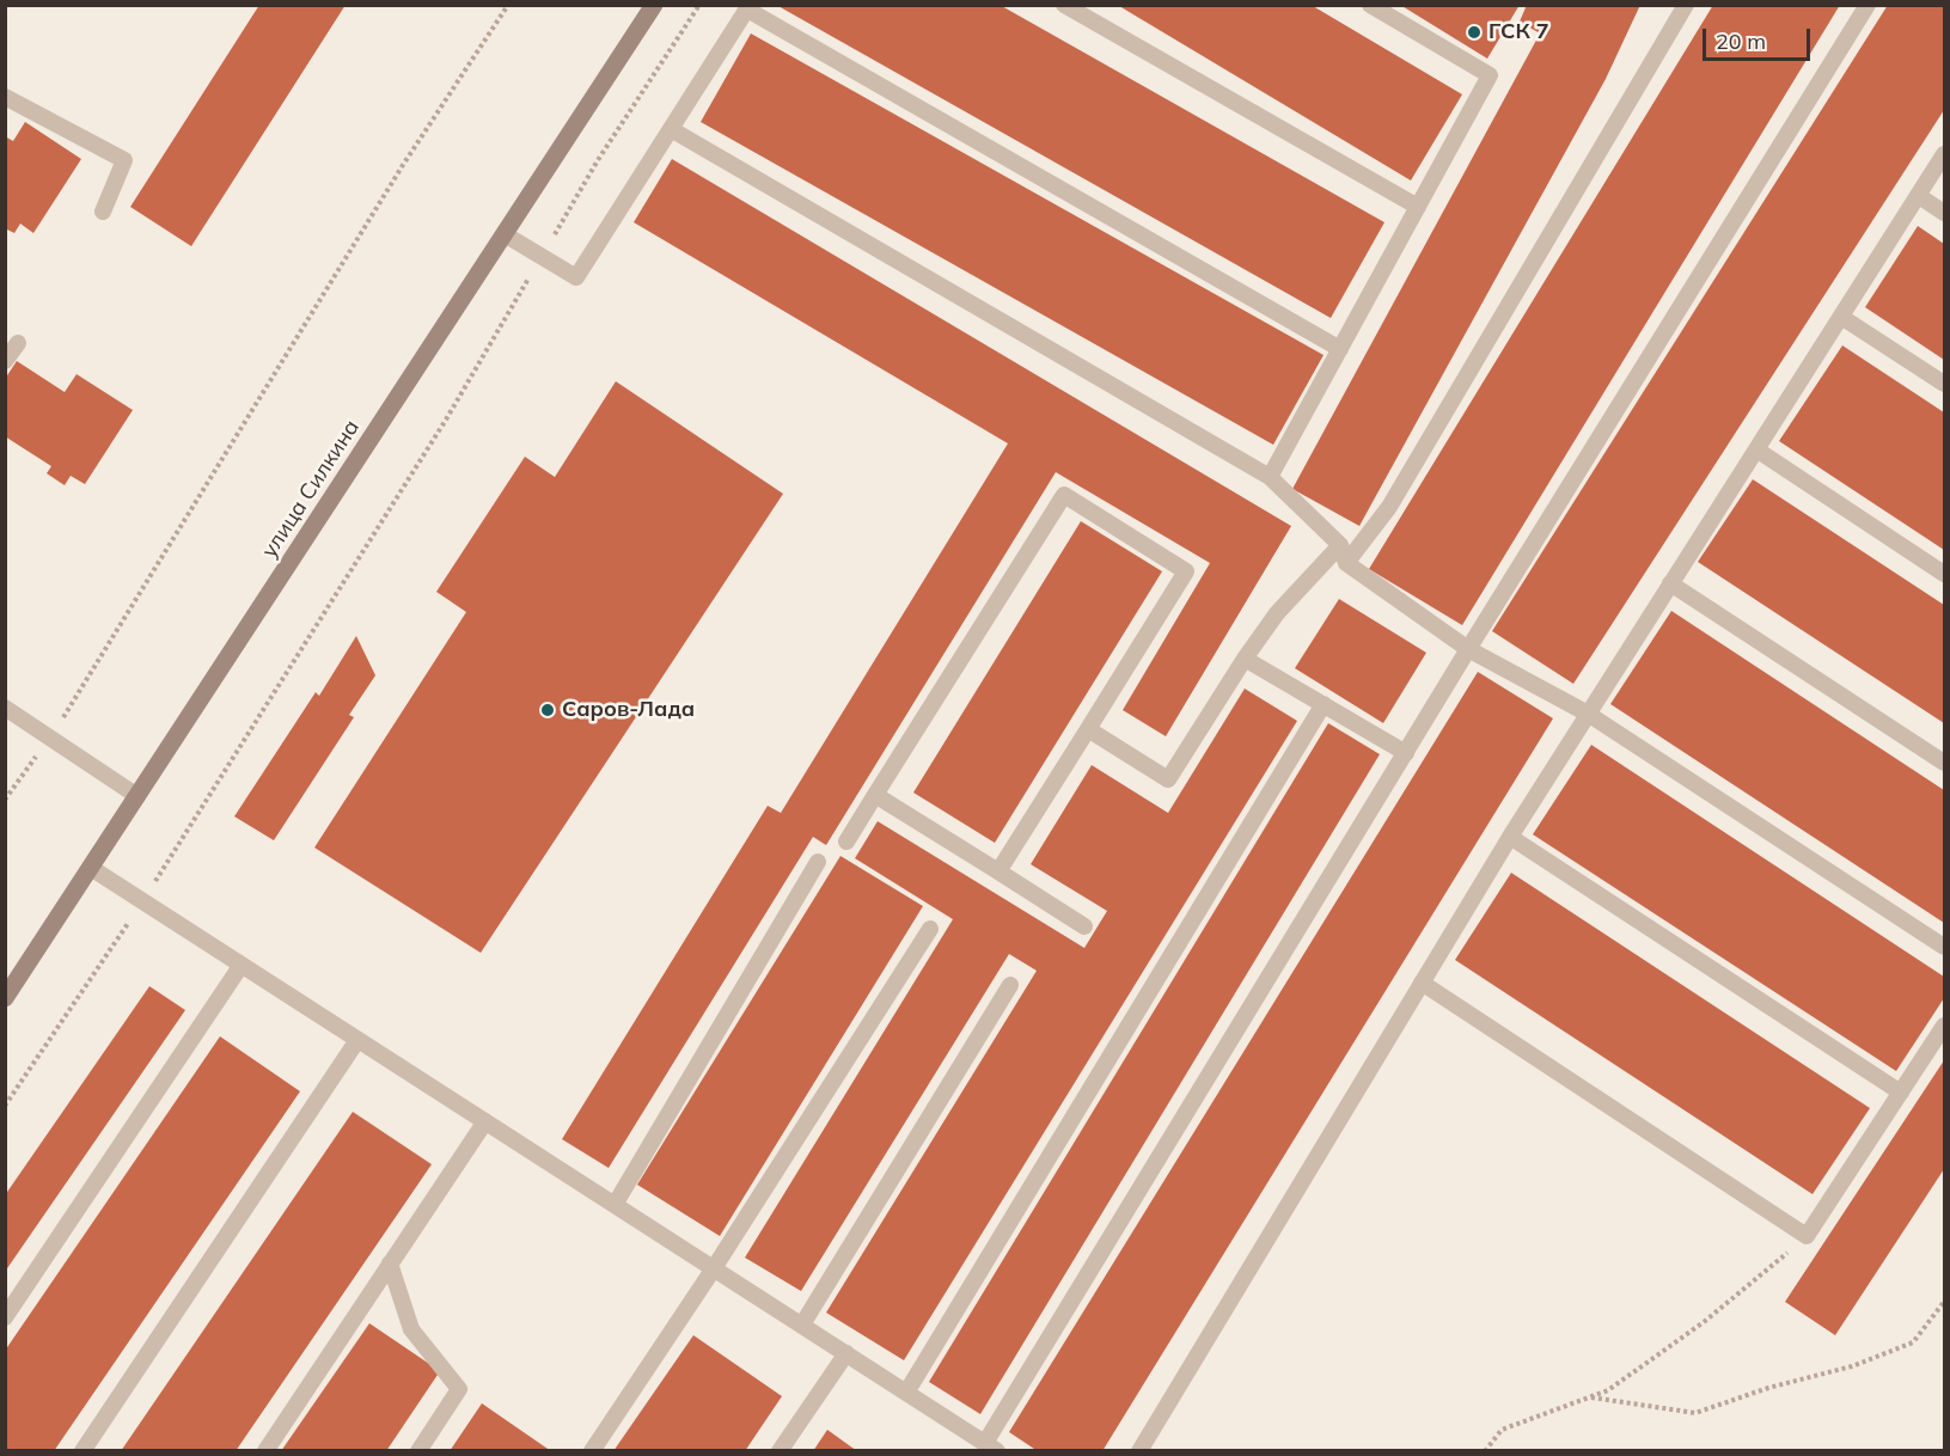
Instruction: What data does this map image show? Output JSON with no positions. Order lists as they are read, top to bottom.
{
  "streets": {
    "main road": ["улица Силкина"]
  },
  "places": ["ГСК 7", "Саров-Лада"],
  "scale_bar": "20 m"
}
